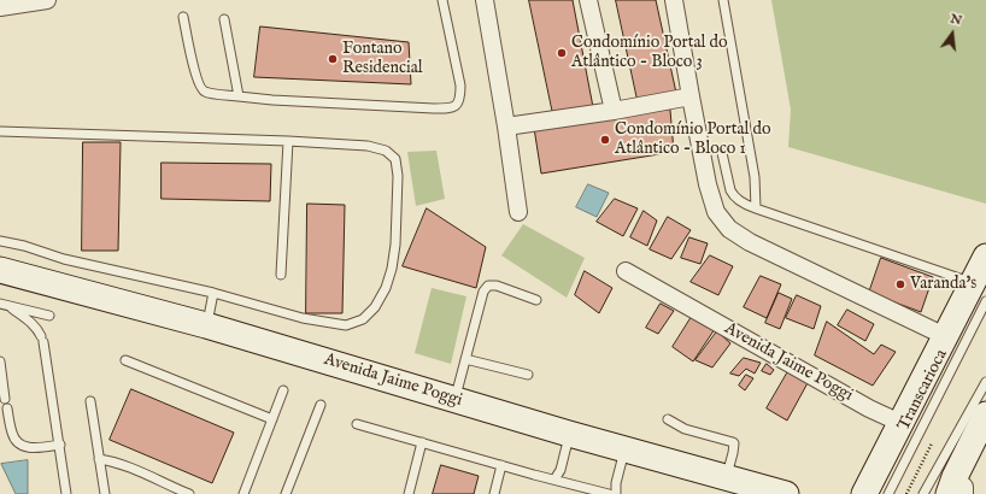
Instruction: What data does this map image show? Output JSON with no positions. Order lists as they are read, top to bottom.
{
  "streets": {
    "street": ["Avenida Jaime Poggi"],
    "lane": ["Transcarioca"]
  },
  "places": [
    "Condomínio Portal do Atlântico - Bloco 3",
    "Fontano Residencial",
    "Condomínio Portal do Atlântico - Bloco 1",
    "Varanda's"
  ],
  "north": "top"
}
